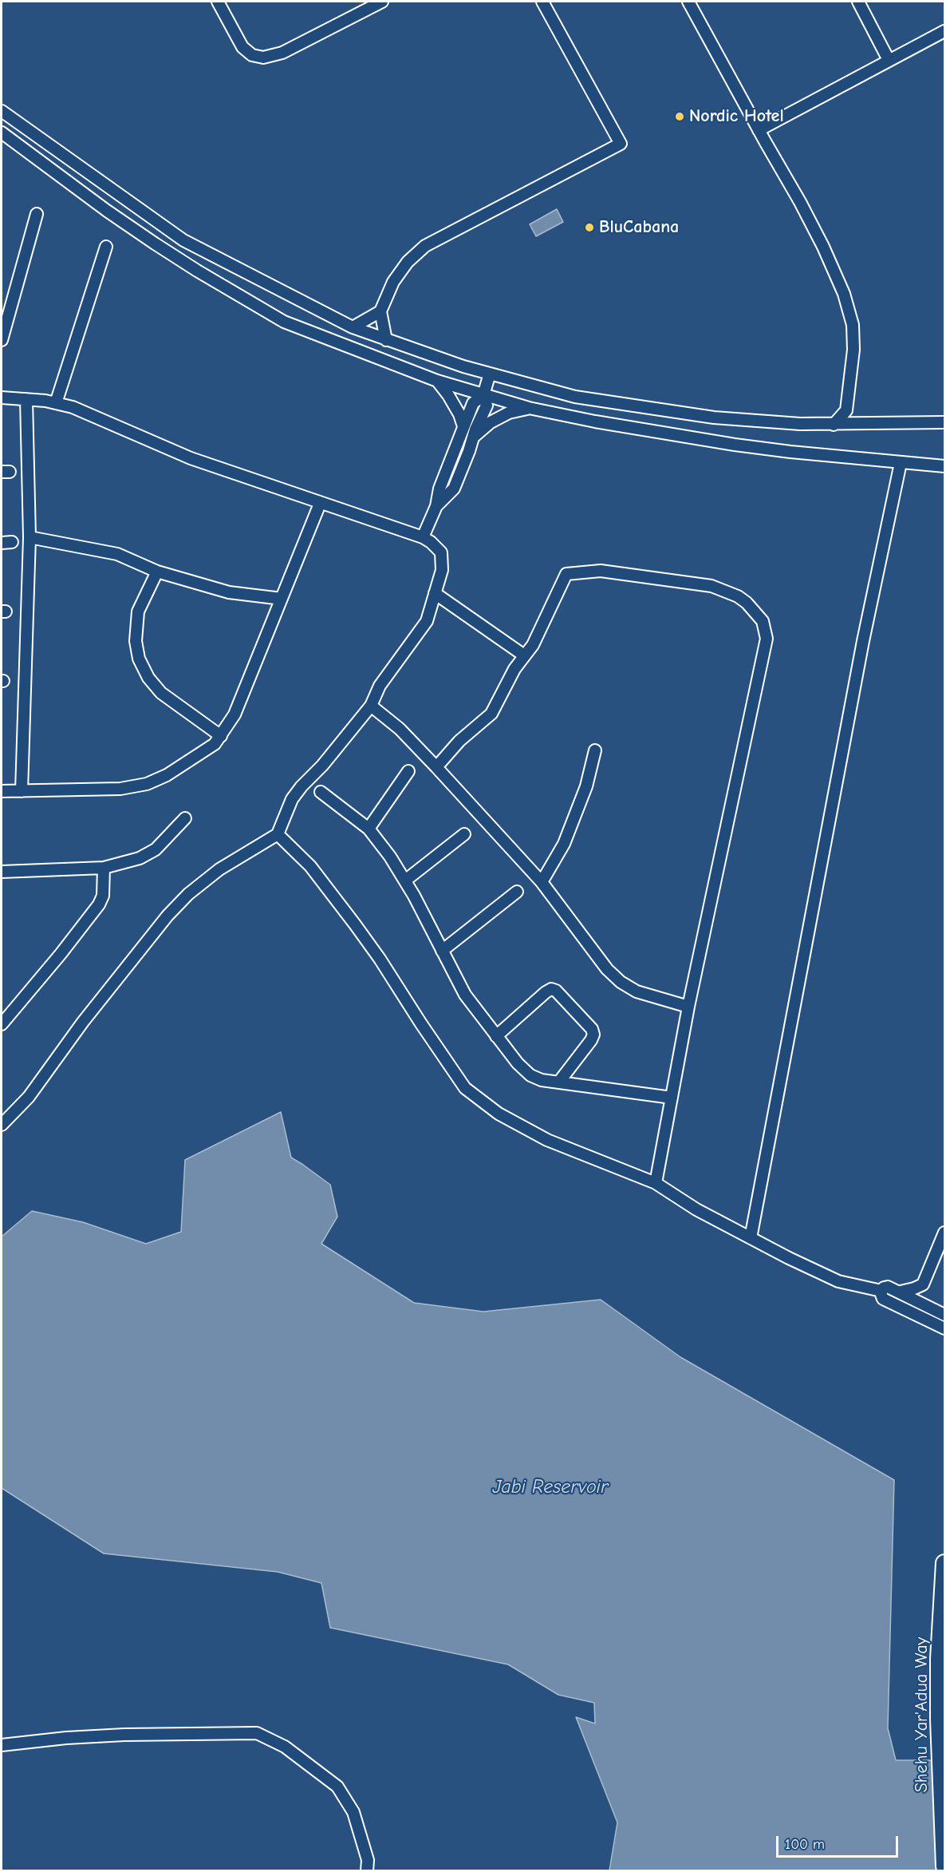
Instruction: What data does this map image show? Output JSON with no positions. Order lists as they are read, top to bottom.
{
  "streets": {
    "highway": ["Shehu Yar'Adua Way"]
  },
  "water": ["Jabi Reservoir"],
  "places": ["Nordic Hotel", "BluCabana"],
  "scale_bar": "100 m"
}
